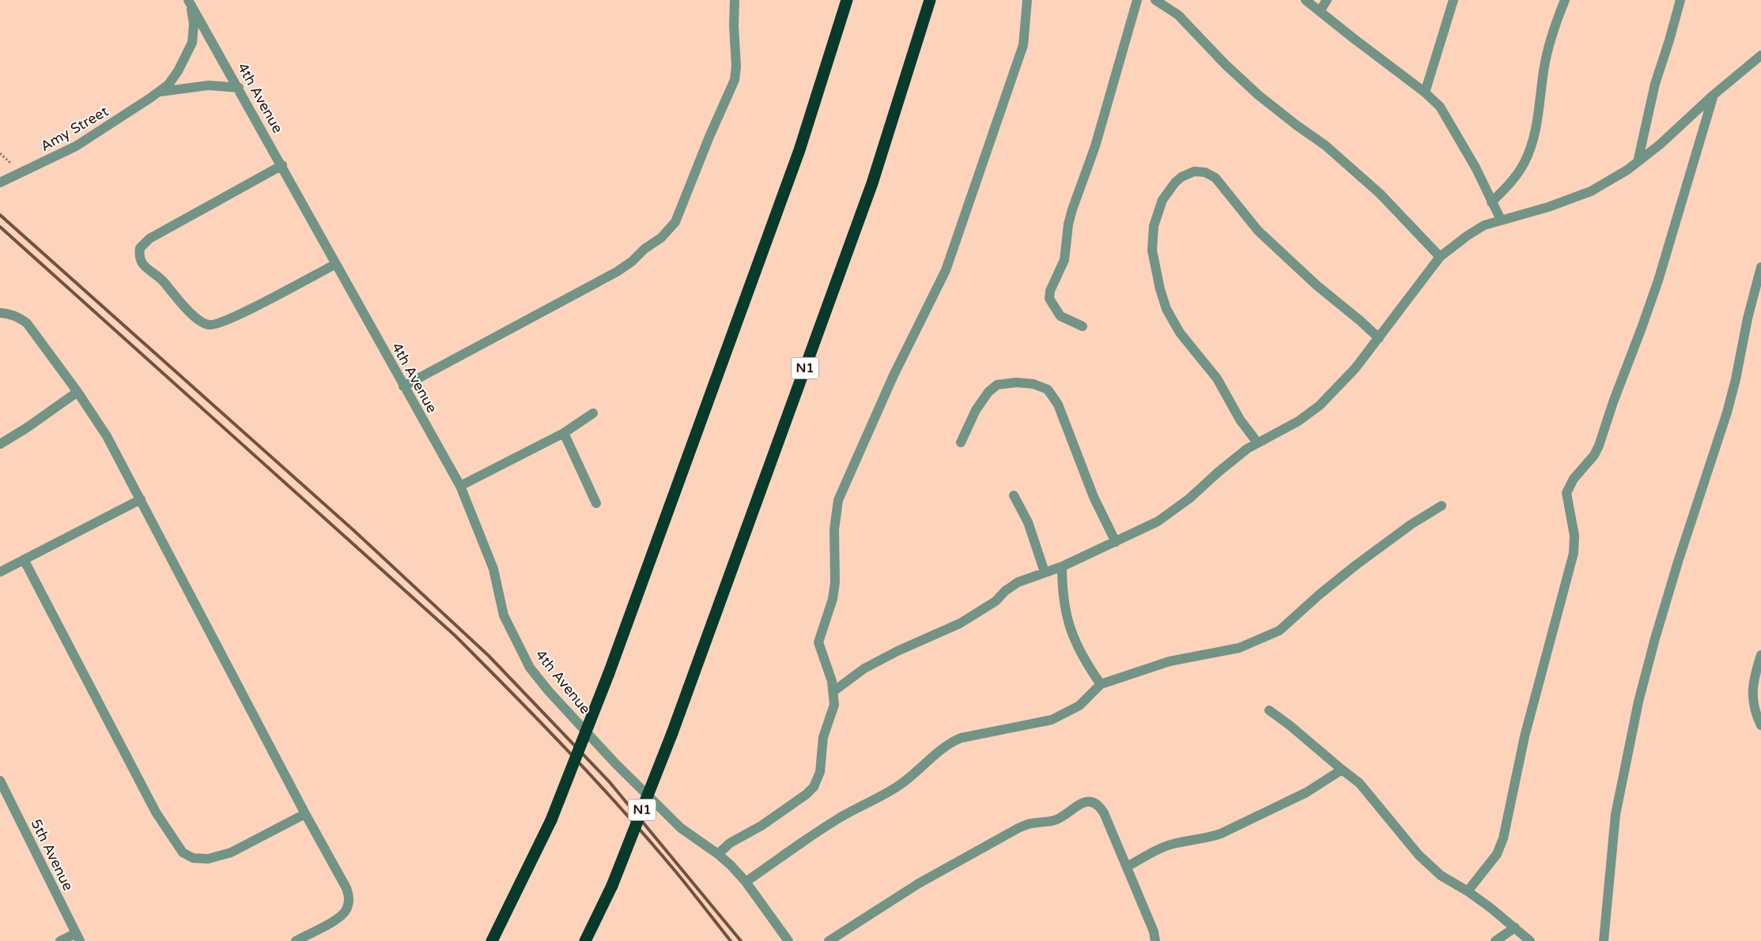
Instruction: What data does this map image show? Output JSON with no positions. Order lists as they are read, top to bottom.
{
  "streets": {
    "highway": ["N1"],
    "street": ["4th Avenue", "Amy Street", "5th Avenue"]
  },
  "crossings": [
    ["4th Avenue", "Amy Street"]
  ]
}
